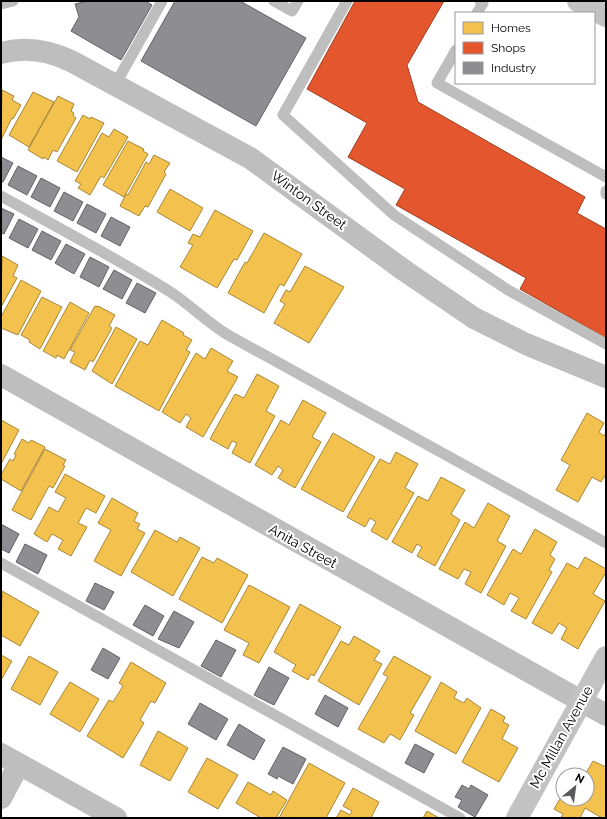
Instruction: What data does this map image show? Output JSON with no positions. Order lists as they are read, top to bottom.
{
  "streets": {
    "street": ["Winton Street", "Anita Street", "Mc Millan Avenue"]
  },
  "crossings": [
    ["Anita Street", "Mc Millan Avenue"]
  ],
  "legend": ["Homes", "Shops", "Industry"],
  "north": "top right"
}
